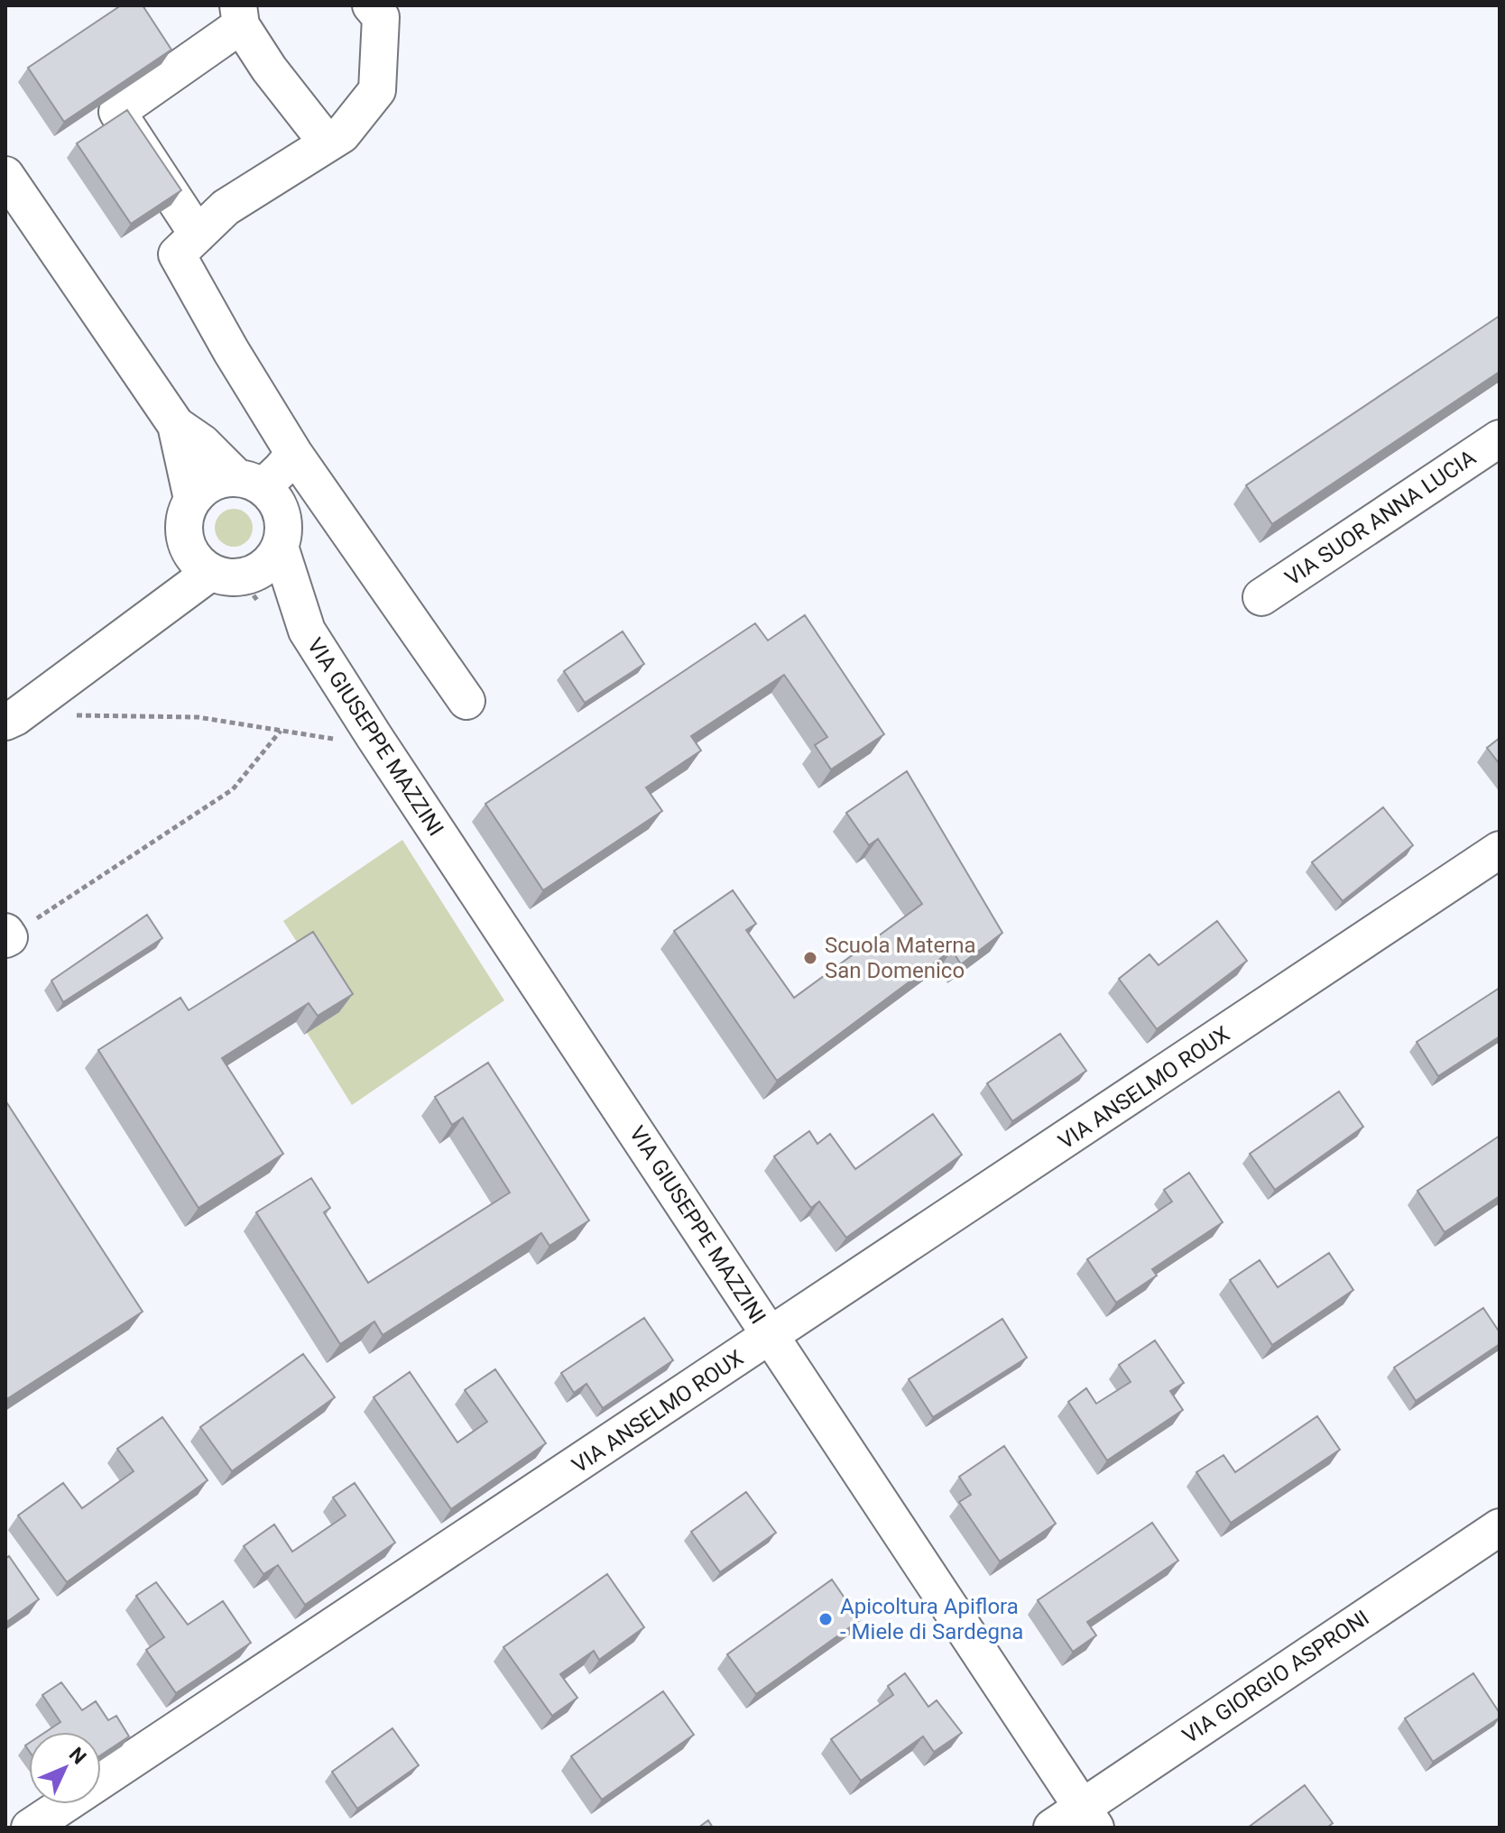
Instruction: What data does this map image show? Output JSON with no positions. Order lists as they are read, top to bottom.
{
  "streets": {
    "street": [
      "VIA SUOR ANNA LUCIA",
      "VIA GIUSEPPE MAZZINI",
      "VIA ANSELMO ROUX",
      "VIA GIORGIO ASPRONI"
    ]
  },
  "crossings": [
    ["VIA GIUSEPPE MAZZINI", "VIA ANSELMO ROUX"],
    ["VIA GIUSEPPE MAZZINI", "VIA GIORGIO ASPRONI"]
  ],
  "places": ["Scuola Materna San Domenico", "Apicoltura Apiflora - Miele di Sardegna"],
  "north": "top right"
}
